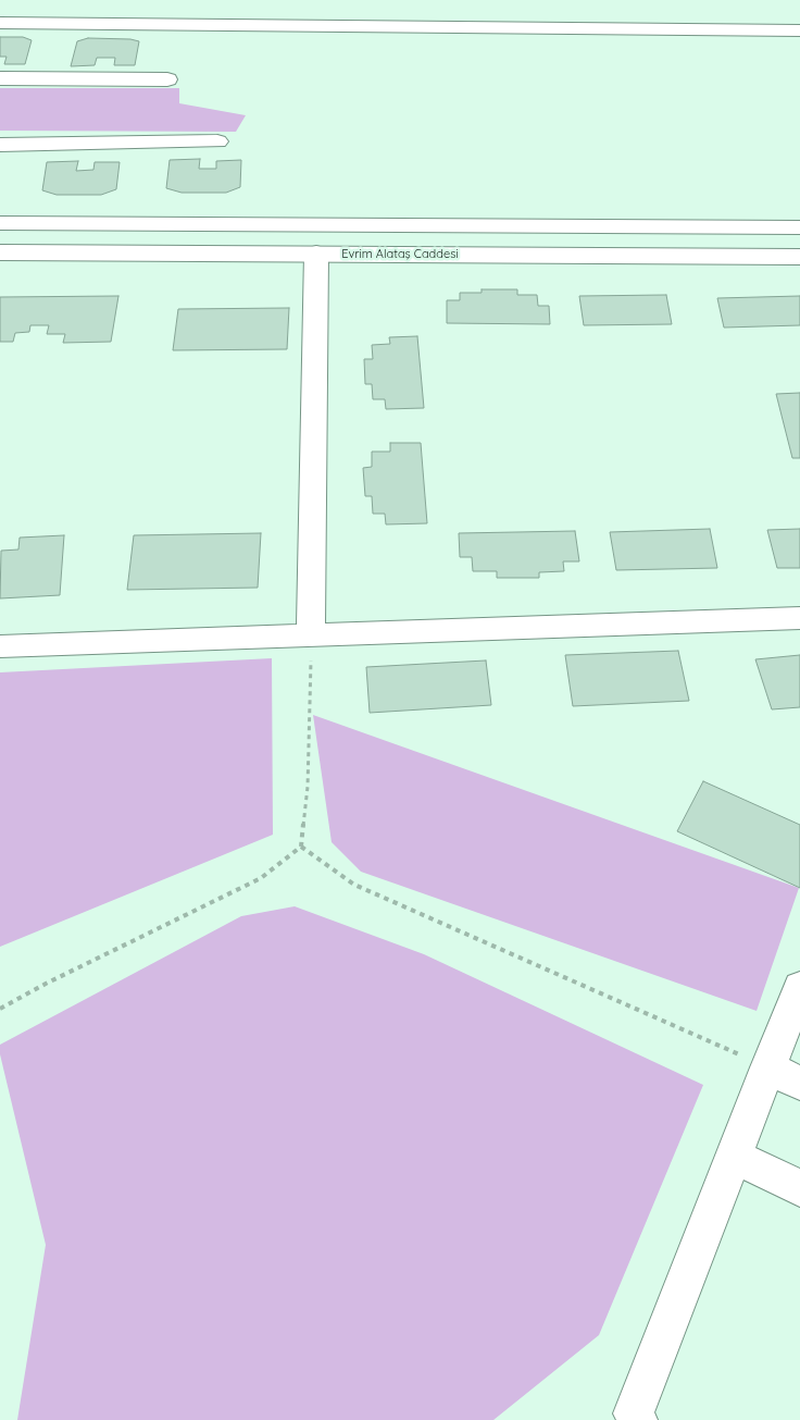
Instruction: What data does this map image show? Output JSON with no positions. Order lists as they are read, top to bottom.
{
  "streets": {
    "street": ["Evrim Alataş Caddesi"]
  }
}
